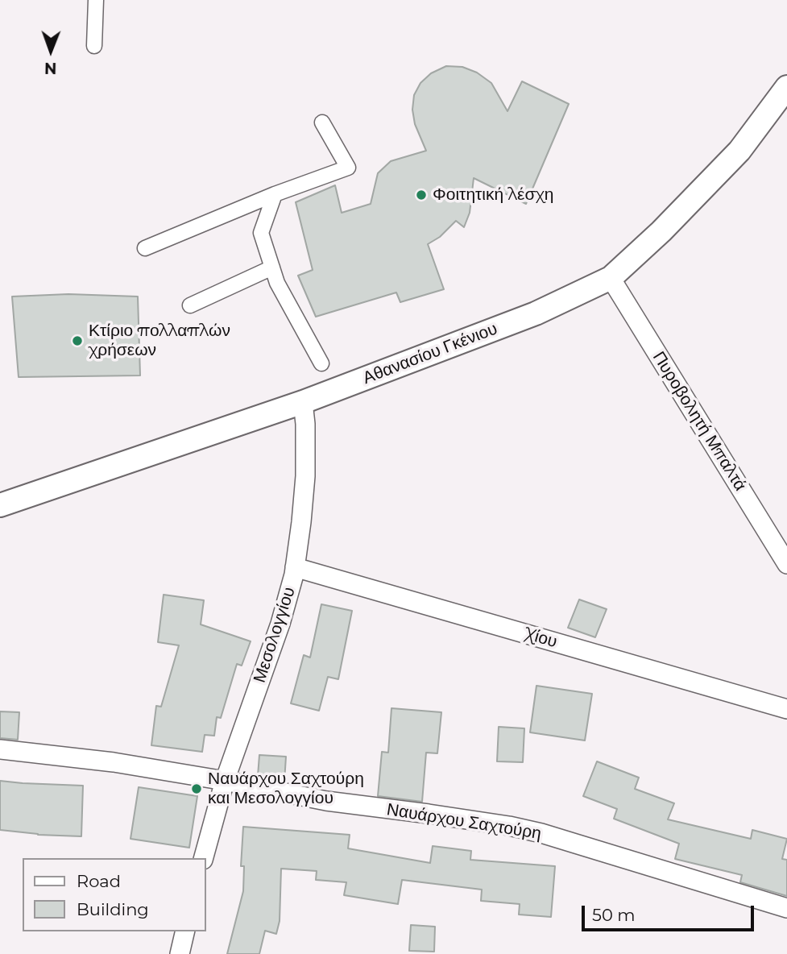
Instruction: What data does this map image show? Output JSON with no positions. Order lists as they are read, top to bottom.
{
  "streets": {
    "street": [
      "Αθανασίου Γκένιου",
      "Πυροβολητή Μπαλτά",
      "Μεσολογγίου",
      "Χίου",
      "Ναυάρχου Σαχτούρη"
    ]
  },
  "crossings": [
    ["Αθανασίου Γκένιου", "Πυροβολητή Μπαλτά"],
    ["Αθανασίου Γκένιου", "Μεσολογγίου"],
    ["Μεσολογγίου", "Χίου"],
    ["Μεσολογγίου", "Ναυάρχου Σαχτούρη"]
  ],
  "places": ["Φοιτητική λέσχη", "Κτίριο πολλαπλών χρήσεων", "Ναυάρχου Σαχτούρη και Μεσολογγίου"],
  "legend": ["Road", "Building"],
  "scale_bar": "50 m",
  "north": "bottom"
}
